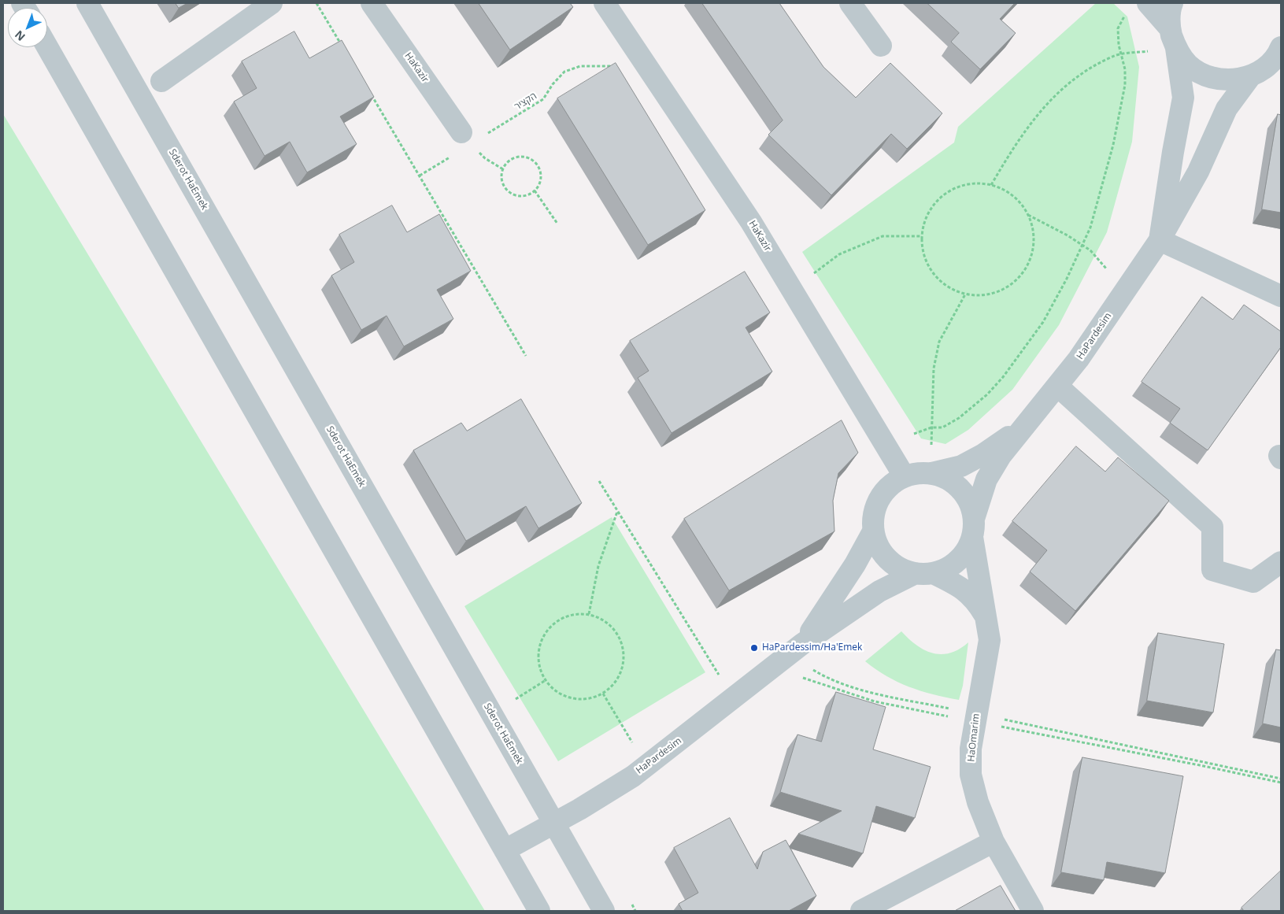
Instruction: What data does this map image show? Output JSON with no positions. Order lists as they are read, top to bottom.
{
  "streets": {
    "street": [
      "HaKazir",
      "Sderot HaEmek",
      "HaPardesim",
      "HaOmarim"
    ],
    "path": ["הקציר"]
  },
  "crossings": [
    ["HaKazir", "הקציר"],
    ["HaKazir", "HaPardesim"],
    ["HaKazir", "HaOmarim"],
    ["Sderot HaEmek", "HaPardesim"],
    ["HaPardesim", "HaOmarim"]
  ],
  "places": ["HaPardessim/Ha'Emek"],
  "north": "bottom left"
}
